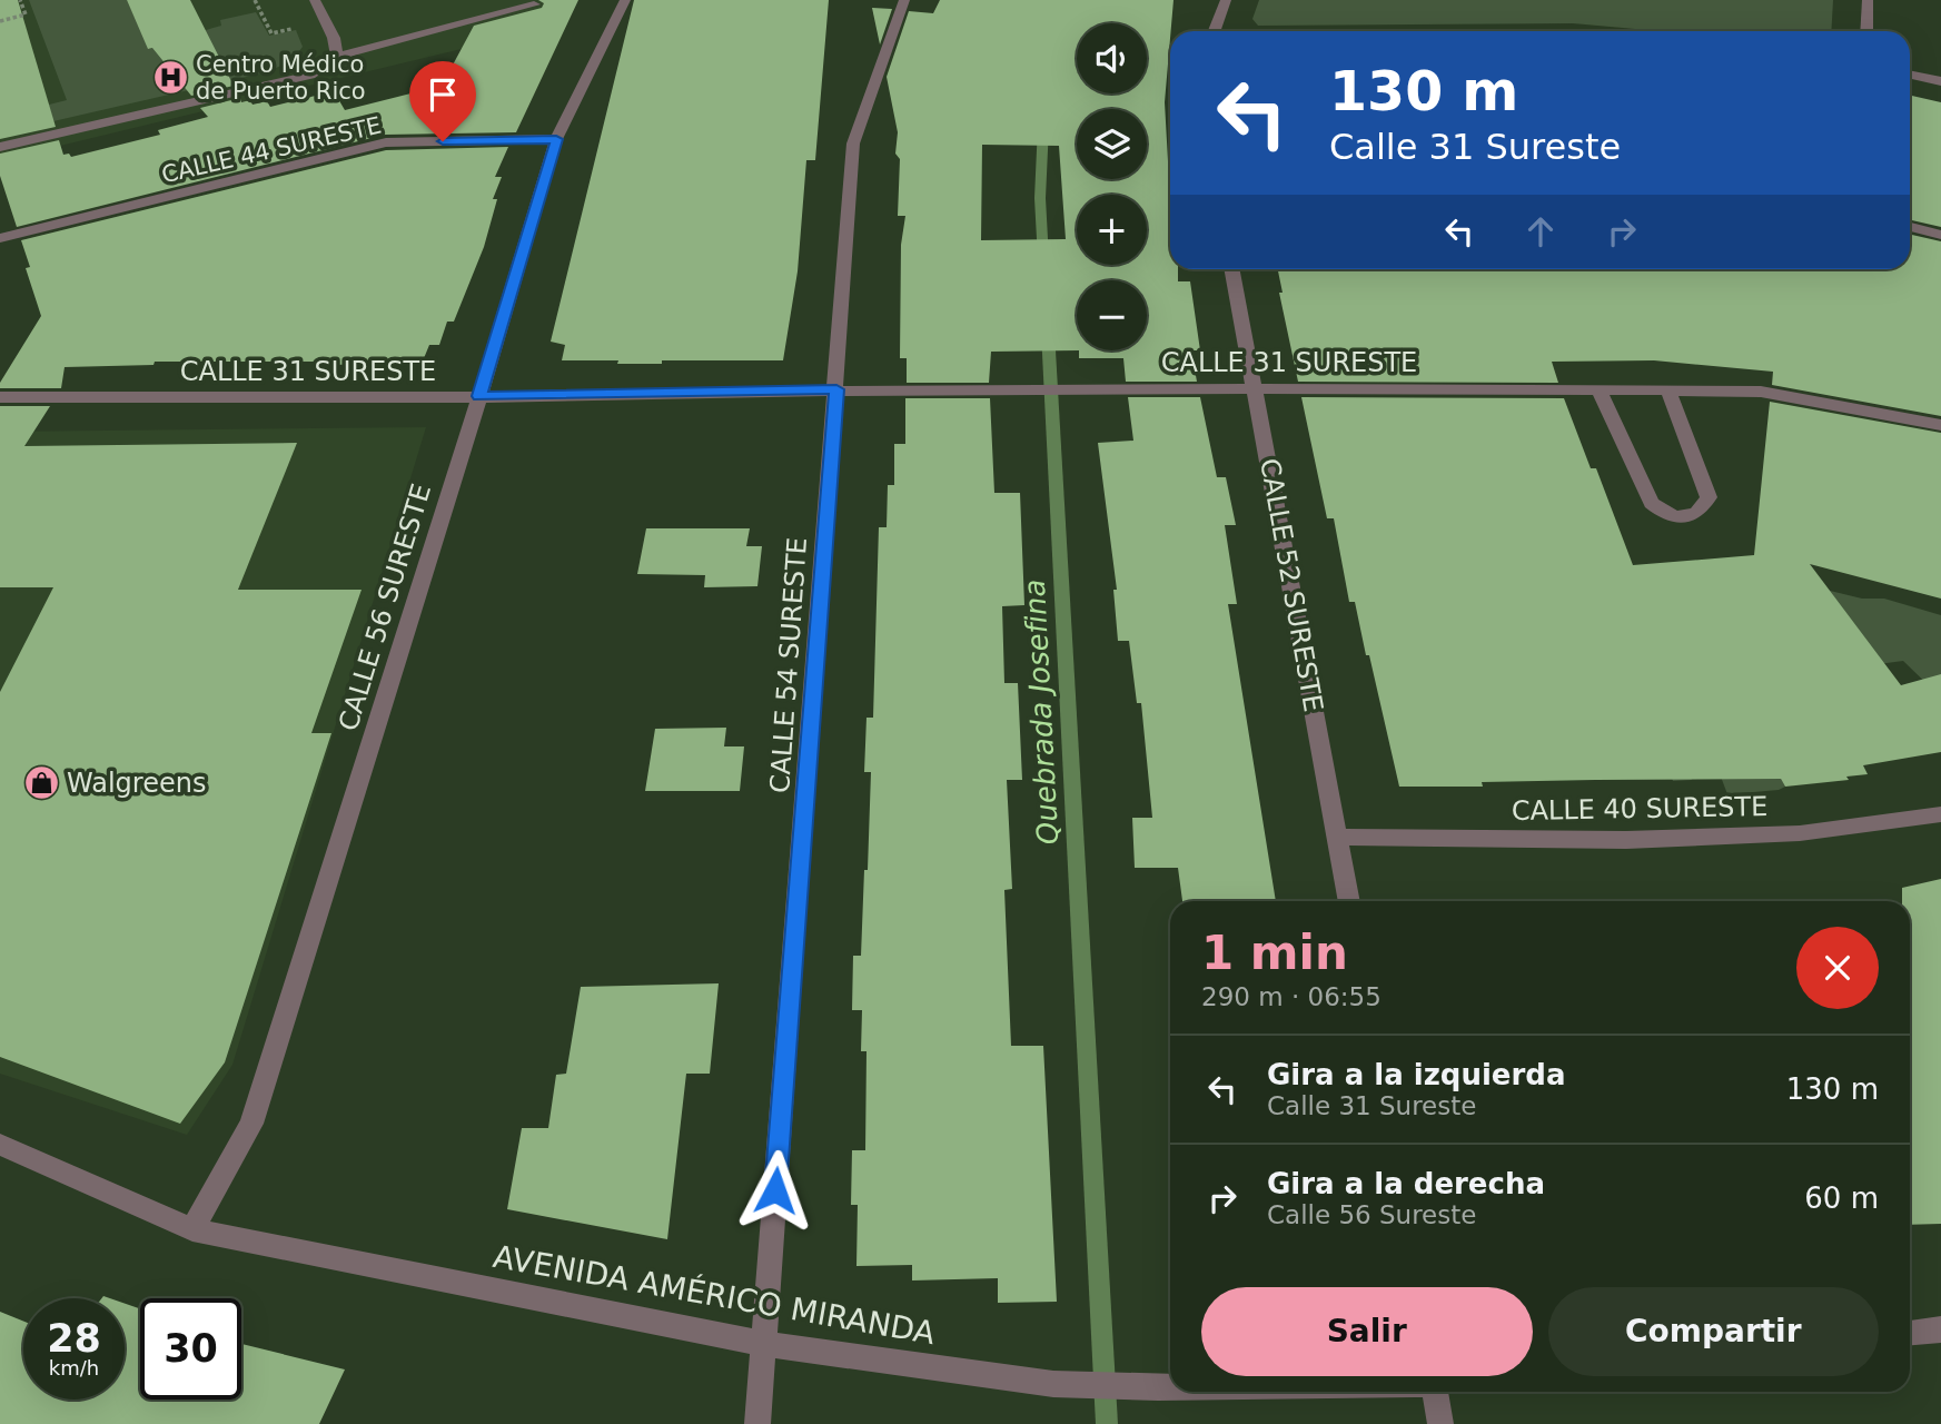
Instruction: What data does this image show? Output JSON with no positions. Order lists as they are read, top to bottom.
{
  "streets": {
    "street": [
      "CALLE 44 SURESTE",
      "CALLE 31 SURESTE",
      "CALLE 52 SURESTE",
      "CALLE 56 SURESTE",
      "CALLE 54 SURESTE",
      "CALLE 40 SURESTE",
      "AVENIDA AMÉRICO MIRANDA"
    ]
  },
  "crossings": [
    ["CALLE 44 SURESTE", "CALLE 56 SURESTE"],
    ["CALLE 31 SURESTE", "CALLE 52 SURESTE"],
    ["CALLE 31 SURESTE", "CALLE 56 SURESTE"],
    ["CALLE 31 SURESTE", "CALLE 54 SURESTE"],
    ["CALLE 52 SURESTE", "CALLE 40 SURESTE"],
    ["CALLE 56 SURESTE", "AVENIDA AMÉRICO MIRANDA"],
    ["CALLE 54 SURESTE", "AVENIDA AMÉRICO MIRANDA"]
  ],
  "water": ["Quebrada Josefina"],
  "places": {
    "hospital": ["Centro Médico de Puerto Rico"],
    "shop": ["Walgreens"]
  },
  "page": {
    "map_buttons": ["+", "−"],
    "turn": ["130 m", "Calle 31 Sureste"],
    "heading": ["1 min", "290 m · 06:55"],
    "list": [
      {
        "name": "Gira a la izquierda",
        "note": "Calle 31 Sureste",
        "value": "130 m"
      },
      {
        "name": "Gira a la derecha",
        "note": "Calle 56 Sureste",
        "value": "60 m"
      }
    ],
    "buttons": ["Salir", "Compartir"],
    "speed": "28 km/h",
    "limit": "30"
  }
}
